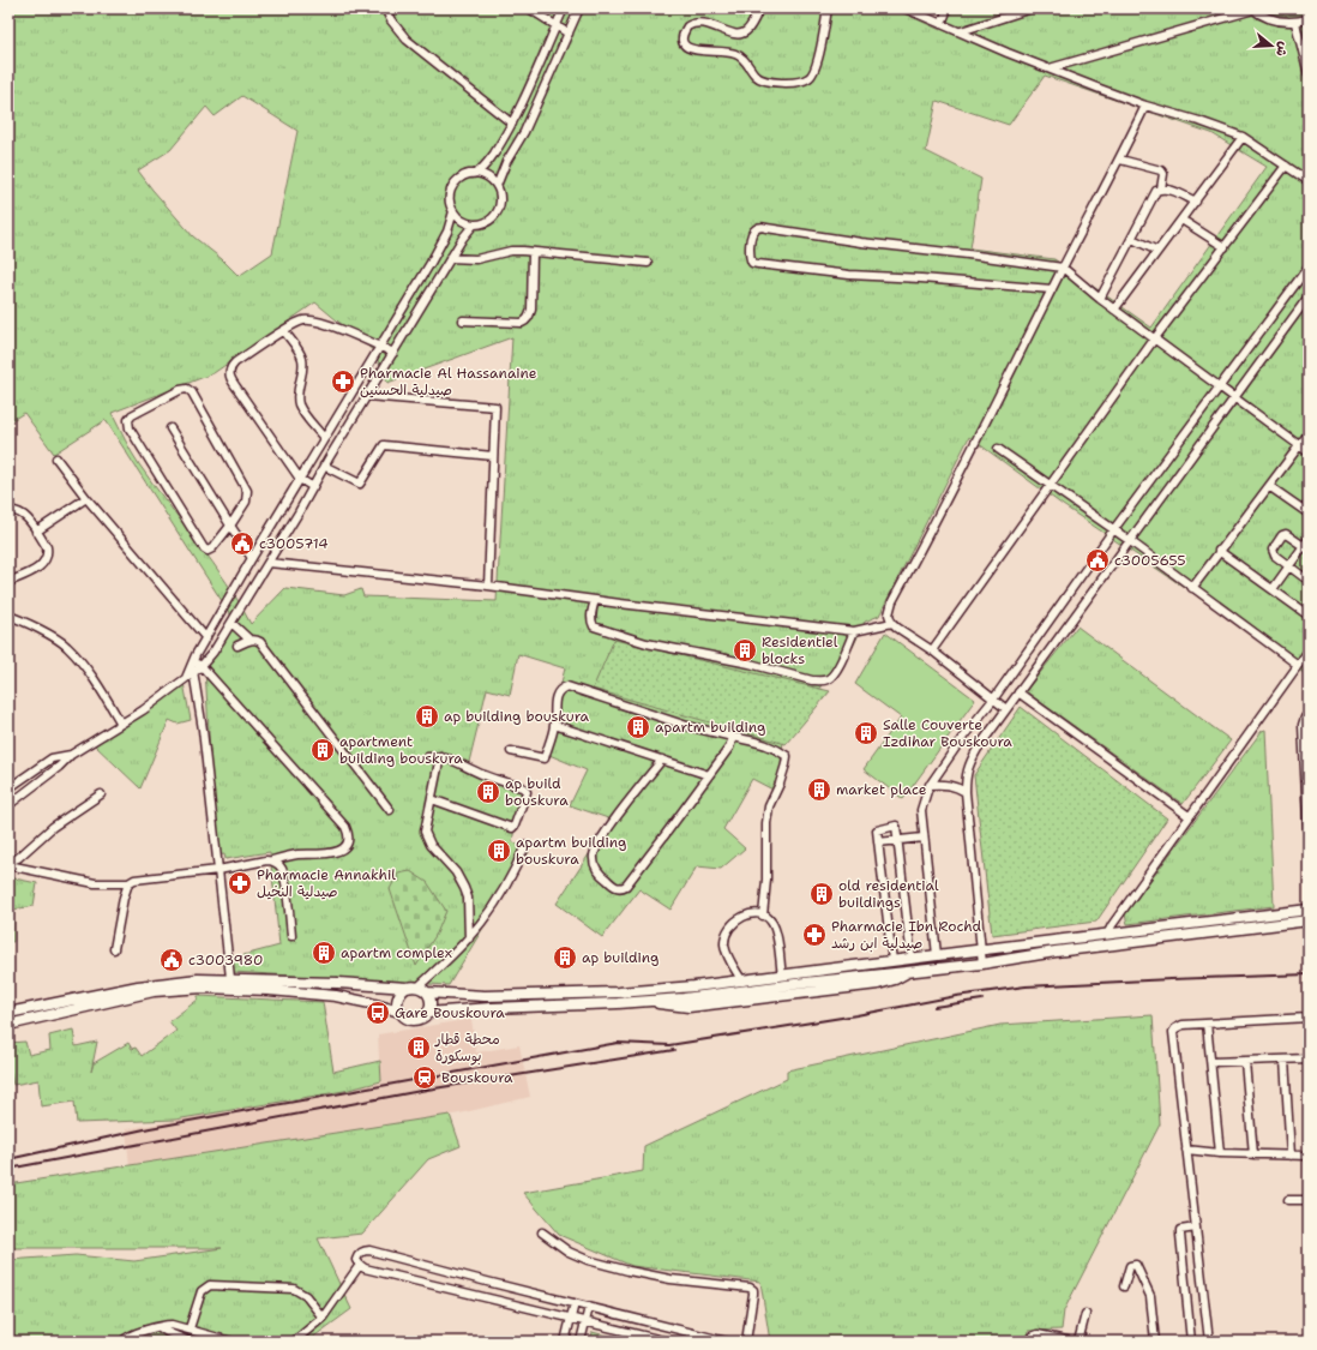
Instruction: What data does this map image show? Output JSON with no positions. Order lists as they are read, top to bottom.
{
  "places": {
    "pharmacy": ["Pharmacie Al Hassanaine صيدلية الحسنين", "Pharmacie Annakhil صيدلية النخيل", "Pharmacie Ibn Rochd صيدلية ابن رشد"],
    "public building": ["c3005714", "c3005655", "c3003980"],
    "building": [
      "Residentiel blocks",
      "ap building bouskura",
      "apartm building",
      "Salle Couverte Izdihar Bouskoura",
      "apartment building bouskura",
      "market place",
      "ap build bouskura",
      "apartm building bouskura",
      "old residential buildings",
      "apartm complex",
      "ap building",
      "محطة قطار بوسكورة"
    ],
    "bus stop": ["Gare Bouskoura"],
    "station": ["Bouskoura"]
  },
  "north": "right"
}
